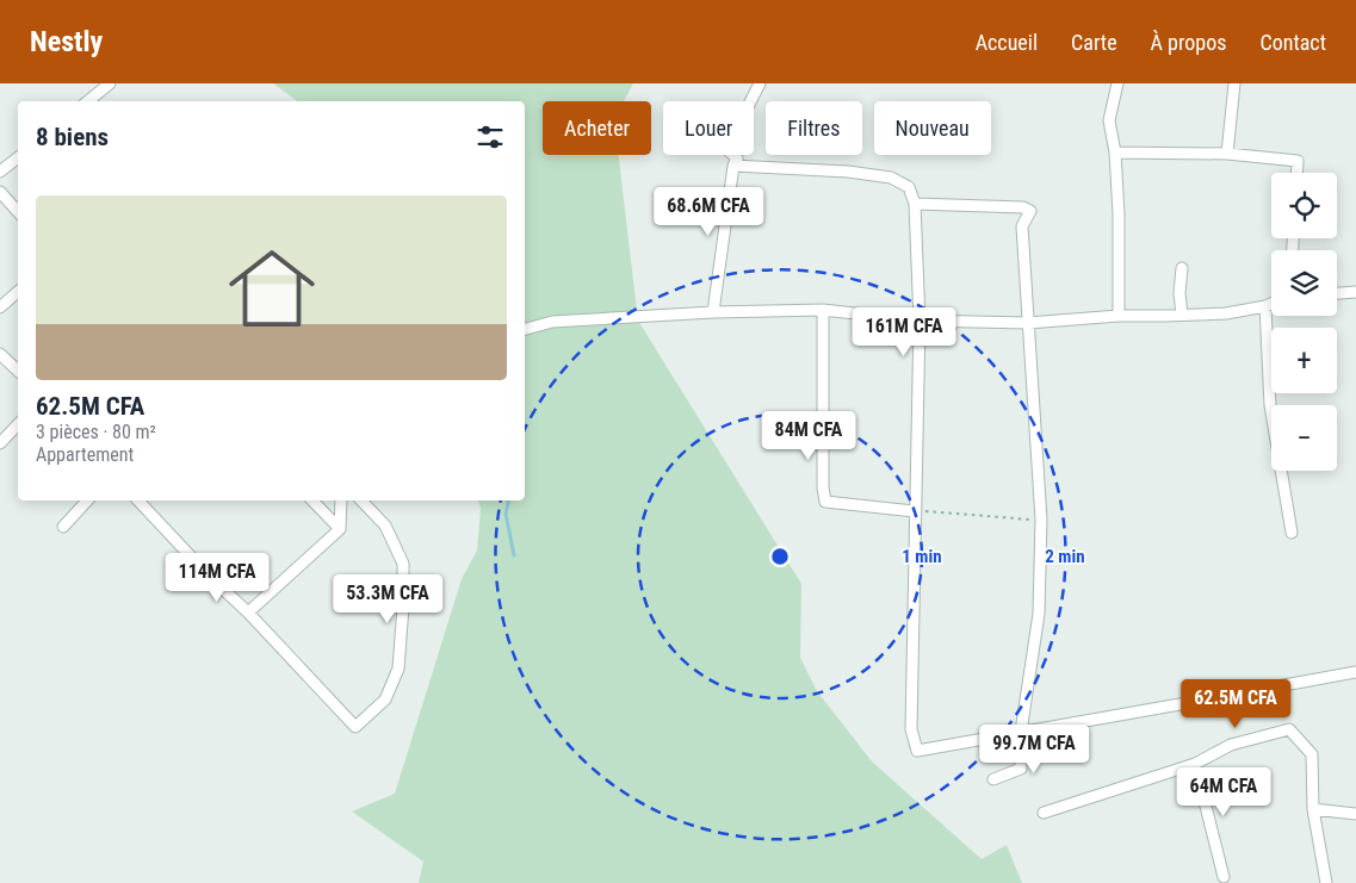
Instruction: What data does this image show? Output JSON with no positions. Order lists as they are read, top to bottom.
{
  "page": {
    "header": "Nestly",
    "nav": [
      "Accueil",
      "Carte",
      "À propos",
      "Contact"
    ],
    "chip": [
      "Acheter",
      "Louer",
      "Filtres",
      "Nouveau"
    ],
    "heading": "8 biens",
    "map_buttons": ["+", "−"],
    "list": [
      {
        "name": "62.5M CFA",
        "note": "3 pièces · 80 m² · Appartement"
      }
    ],
    "price": [
      "68.6M CFA",
      "161M CFA",
      "84M CFA",
      "114M CFA",
      "53.3M CFA",
      "62.5M CFA",
      "99.7M CFA",
      "64M CFA"
    ]
  },
  "rings": ["1 min", "2 min"]
}
